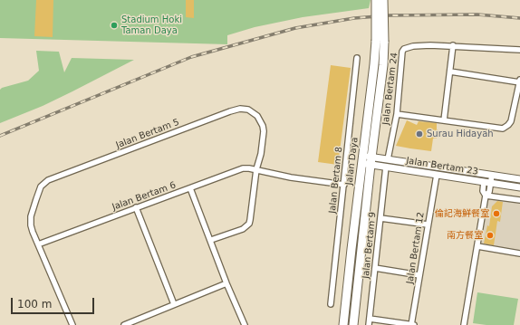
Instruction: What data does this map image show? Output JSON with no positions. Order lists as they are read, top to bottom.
{
  "streets": {
    "main road": ["Jalan Daya"],
    "street": [
      "Jalan Bertam 24",
      "Jalan Bertam 5",
      "Jalan Bertam 23",
      "Jalan Bertam 8",
      "Jalan Bertam 6",
      "Jalan Bertam 9",
      "Jalan Bertam 12"
    ]
  },
  "crossings": [
    ["Jalan Bertam 24", "Jalan Bertam 23"],
    ["Jalan Bertam 5", "Jalan Bertam 6"],
    ["Jalan Daya", "Jalan Bertam 23"],
    ["Jalan Bertam 23", "Jalan Bertam 9"],
    ["Jalan Bertam 23", "Jalan Bertam 12"],
    ["Jalan Bertam 8", "Jalan Bertam 6"]
  ],
  "places": [
    "Stadium Hoki Taman Daya",
    "Surau Hidayah",
    "倫記海鮮餐室",
    "南方餐室"
  ],
  "scale_bar": "100 m"
}
